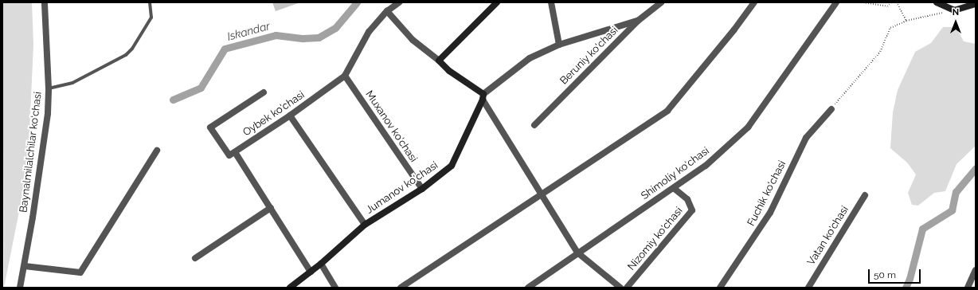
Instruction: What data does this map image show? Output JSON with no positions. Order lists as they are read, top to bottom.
{
  "streets": {
    "street": [
      "Beruniy ko‘chasi",
      "Oybek ko'chasi",
      "Muxanov ko'chasi",
      "Baynalmilalchilar ko‘chasi",
      "Shimoliy ko‘chasi",
      "Jumanov ko‘chasi",
      "Fuchik ko'chasi",
      "Vatan ko'chasi",
      "Nizomiy ko'chasi"
    ]
  },
  "crossings": [
    ["Beruniy ko‘chasi", "Jumanov ko‘chasi"],
    ["Oybek ko'chasi", "Muxanov ko'chasi"],
    ["Muxanov ko'chasi", "Jumanov ko‘chasi"],
    ["Shimoliy ko‘chasi", "Nizomiy ko'chasi"]
  ],
  "water": ["Iskandar"],
  "scale_bar": "50 m",
  "north": "top"
}
